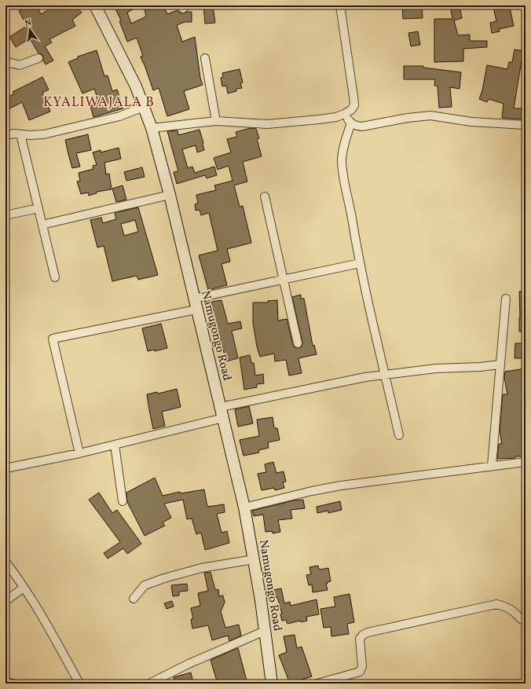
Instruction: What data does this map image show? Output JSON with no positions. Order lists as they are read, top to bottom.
{
  "streets": {
    "main road": ["Namugongo Road"]
  },
  "districts": ["KYALIWAJALA B"],
  "north": "top"
}
